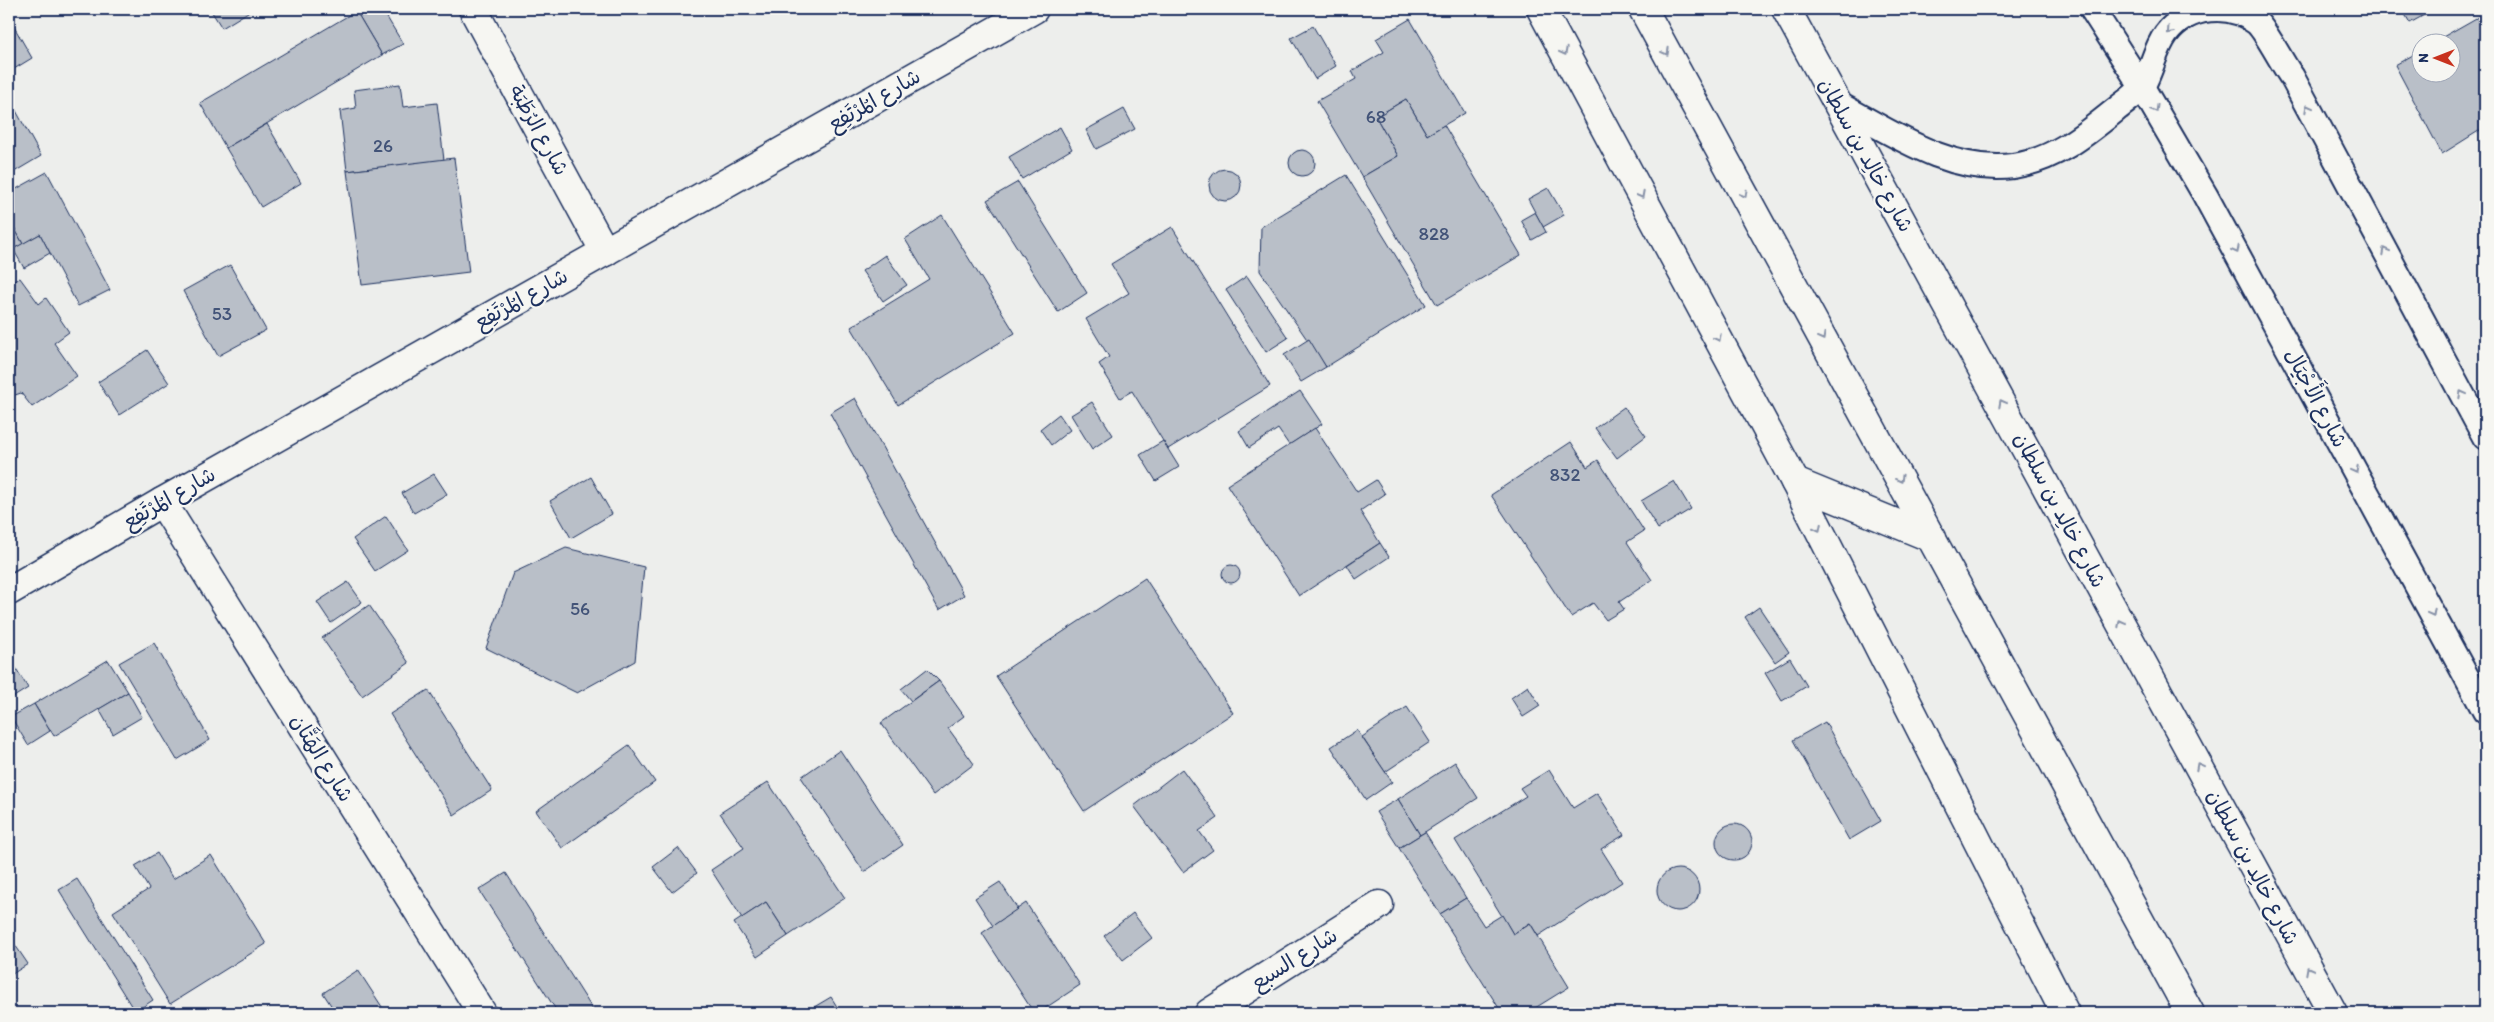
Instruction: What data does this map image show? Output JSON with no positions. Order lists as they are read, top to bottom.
{
  "streets": {
    "street": [
      "شارع المُرْتَفِع",
      "شارع الرُطَبَة",
      "شارع خالِد بن سلطان",
      "شارع الهَتَّان",
      "شارع السبع"
    ],
    "lane": ["شارع الأَجْيَال"]
  },
  "crossings": [
    ["شارع المُرْتَفِع", "شارع الرُطَبَة"],
    ["شارع المُرْتَفِع", "شارع الهَتَّان"]
  ],
  "one_way": ["شارع الأَجْيَال"],
  "house_numbers": [
    "68",
    "26",
    "828",
    "53",
    "832",
    "56"
  ],
  "north": "left"
}
